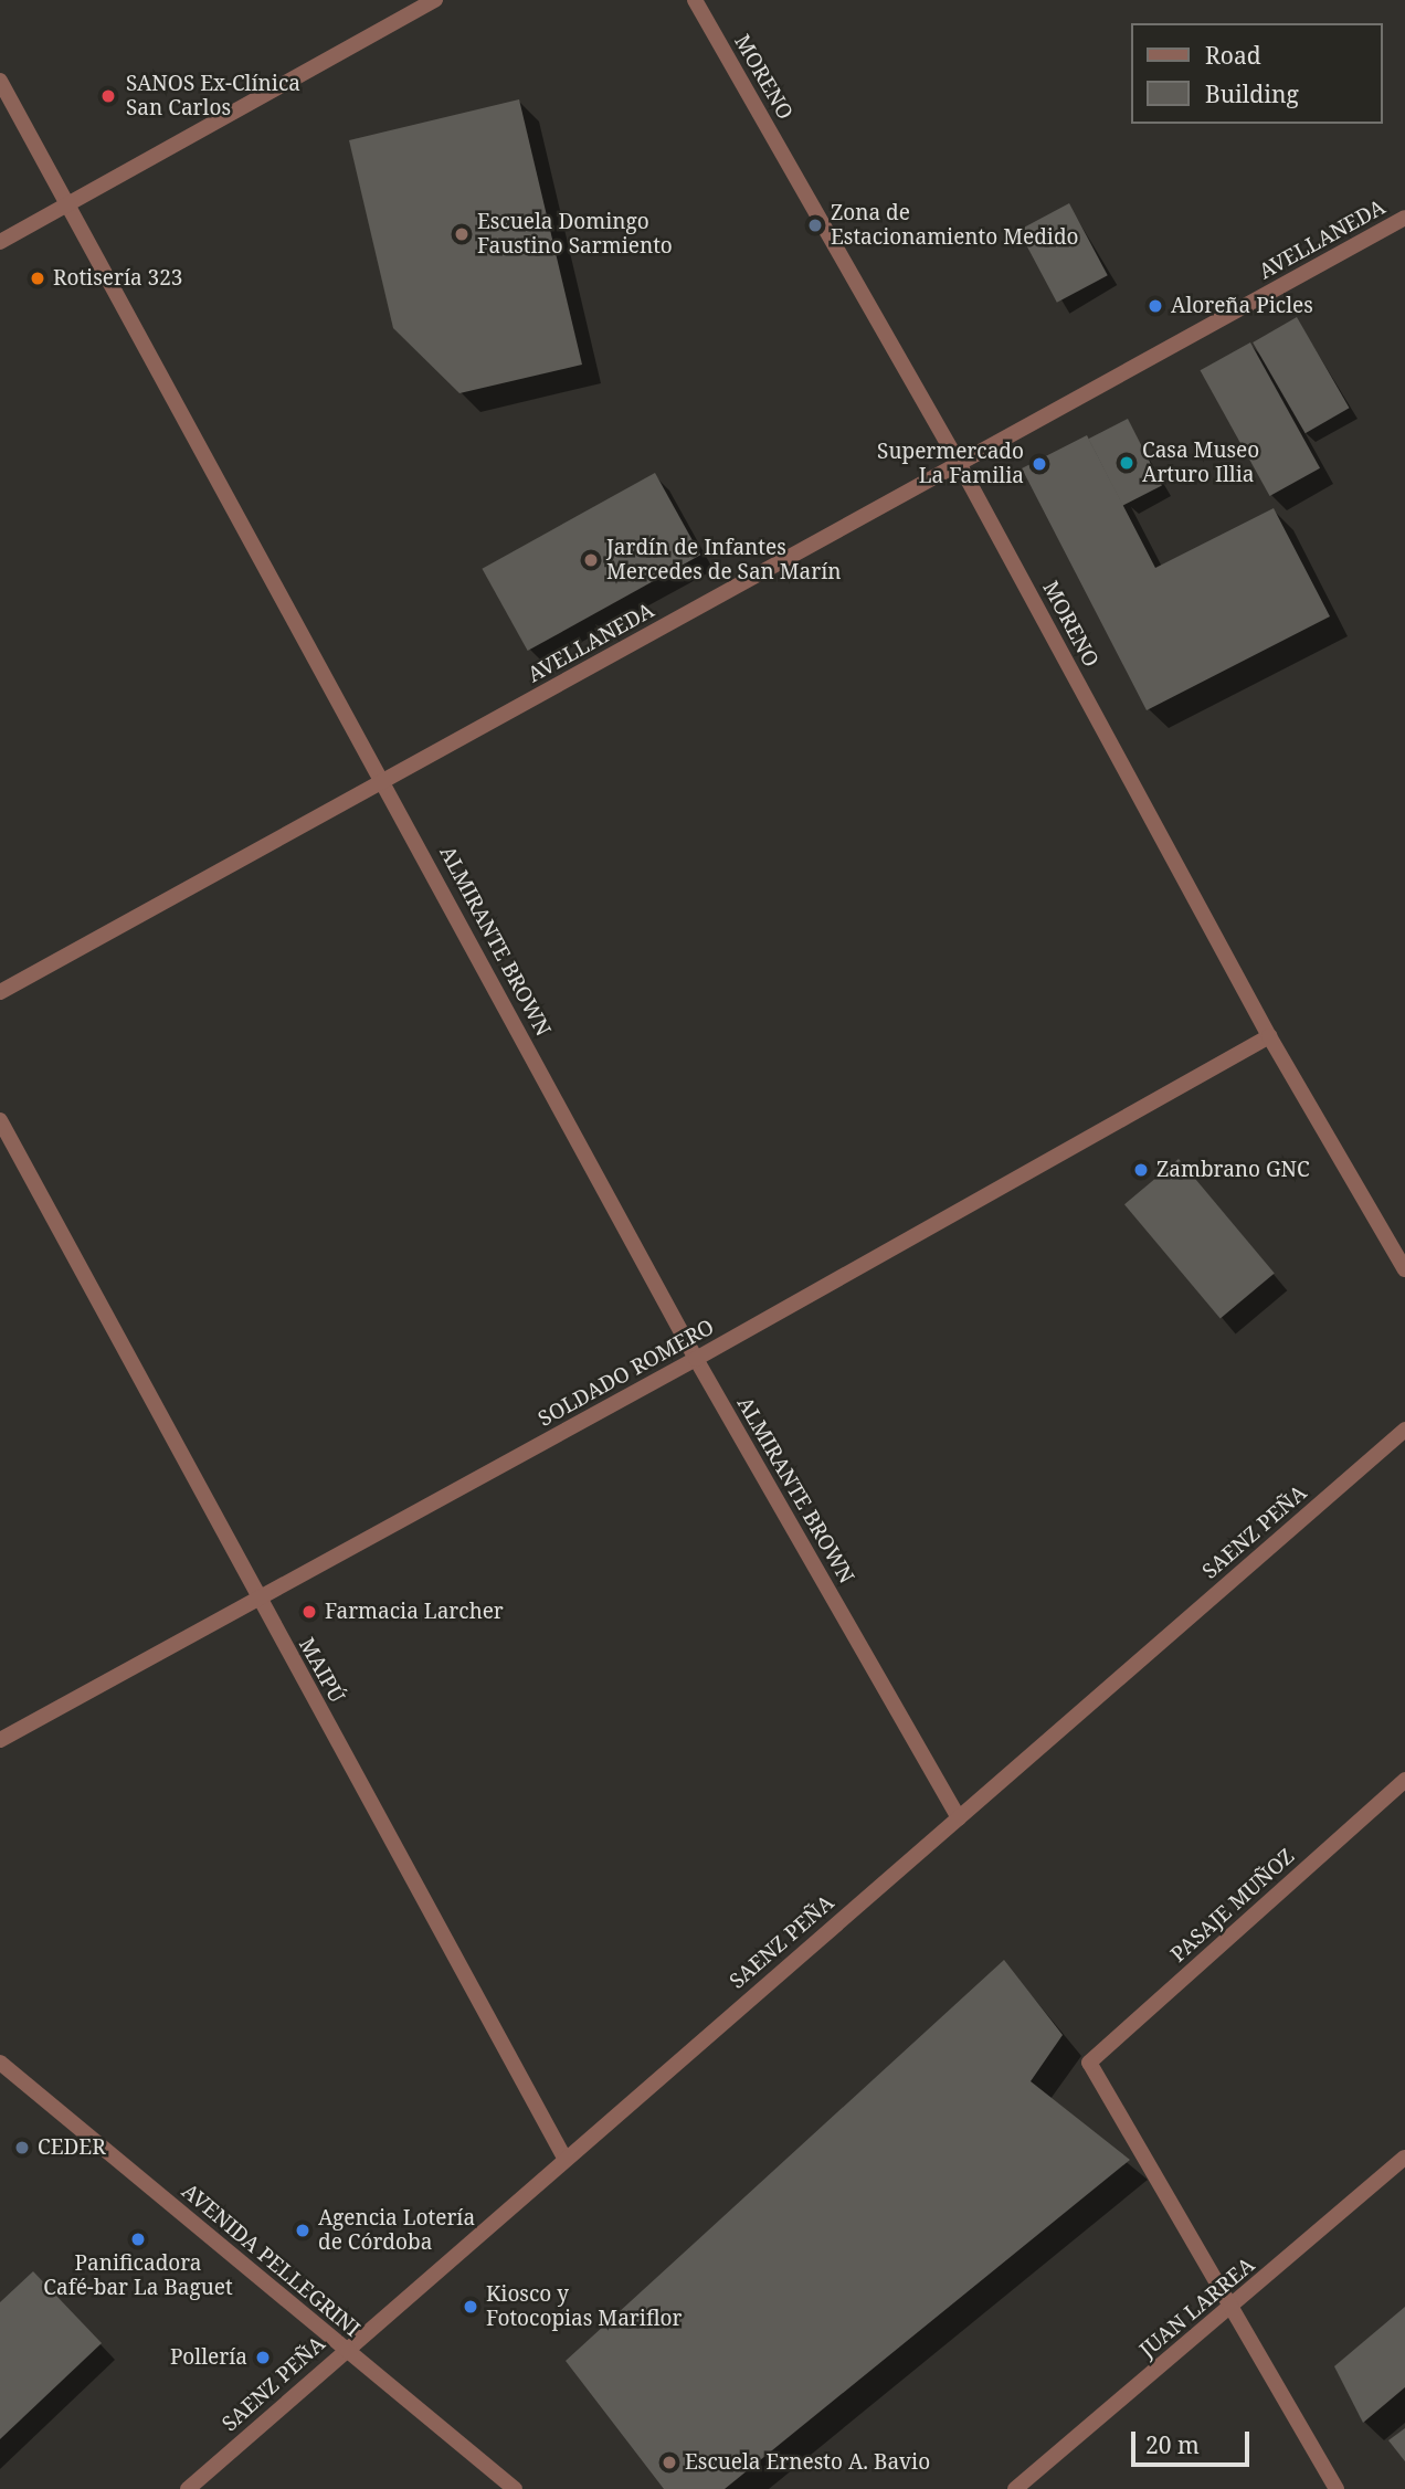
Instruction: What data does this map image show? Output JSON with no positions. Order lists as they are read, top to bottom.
{
  "streets": {
    "street": [
      "MORENO",
      "AVELLANEDA",
      "ALMIRANTE BROWN",
      "SOLDADO ROMERO",
      "SAENZ PEÑA",
      "MAIPÚ",
      "PASAJE MUÑOZ",
      "AVENIDA PELLEGRINI",
      "JUAN LARREA"
    ]
  },
  "crossings": [
    ["MORENO", "AVELLANEDA"],
    ["MORENO", "SOLDADO ROMERO"],
    ["AVELLANEDA", "ALMIRANTE BROWN"],
    ["ALMIRANTE BROWN", "SOLDADO ROMERO"],
    ["ALMIRANTE BROWN", "SAENZ PEÑA"],
    ["SOLDADO ROMERO", "MAIPÚ"],
    ["SAENZ PEÑA", "MAIPÚ"],
    ["SAENZ PEÑA", "AVENIDA PELLEGRINI"],
    ["PASAJE MUÑOZ", "JUAN LARREA"]
  ],
  "places": [
    "SANOS Ex-Clínica San Carlos",
    "Zona de Estacionamiento Medido",
    "Escuela Domingo Faustino Sarmiento",
    "Rotisería 323",
    "Aloreña Picles",
    "Casa Museo Arturo Illia",
    "Supermercado La Familia",
    "Jardín de Infantes Mercedes de San Marín",
    "Zambrano GNC",
    "Farmacia Larcher",
    "CEDER",
    "Agencia Lotería de Córdoba",
    "Panificadora Café-bar La Baguet",
    "Kiosco y Fotocopias Mariflor",
    "Pollería",
    "Escuela Ernesto A. Bavio"
  ],
  "legend": ["Road", "Building"],
  "scale_bar": "20 m"
}
